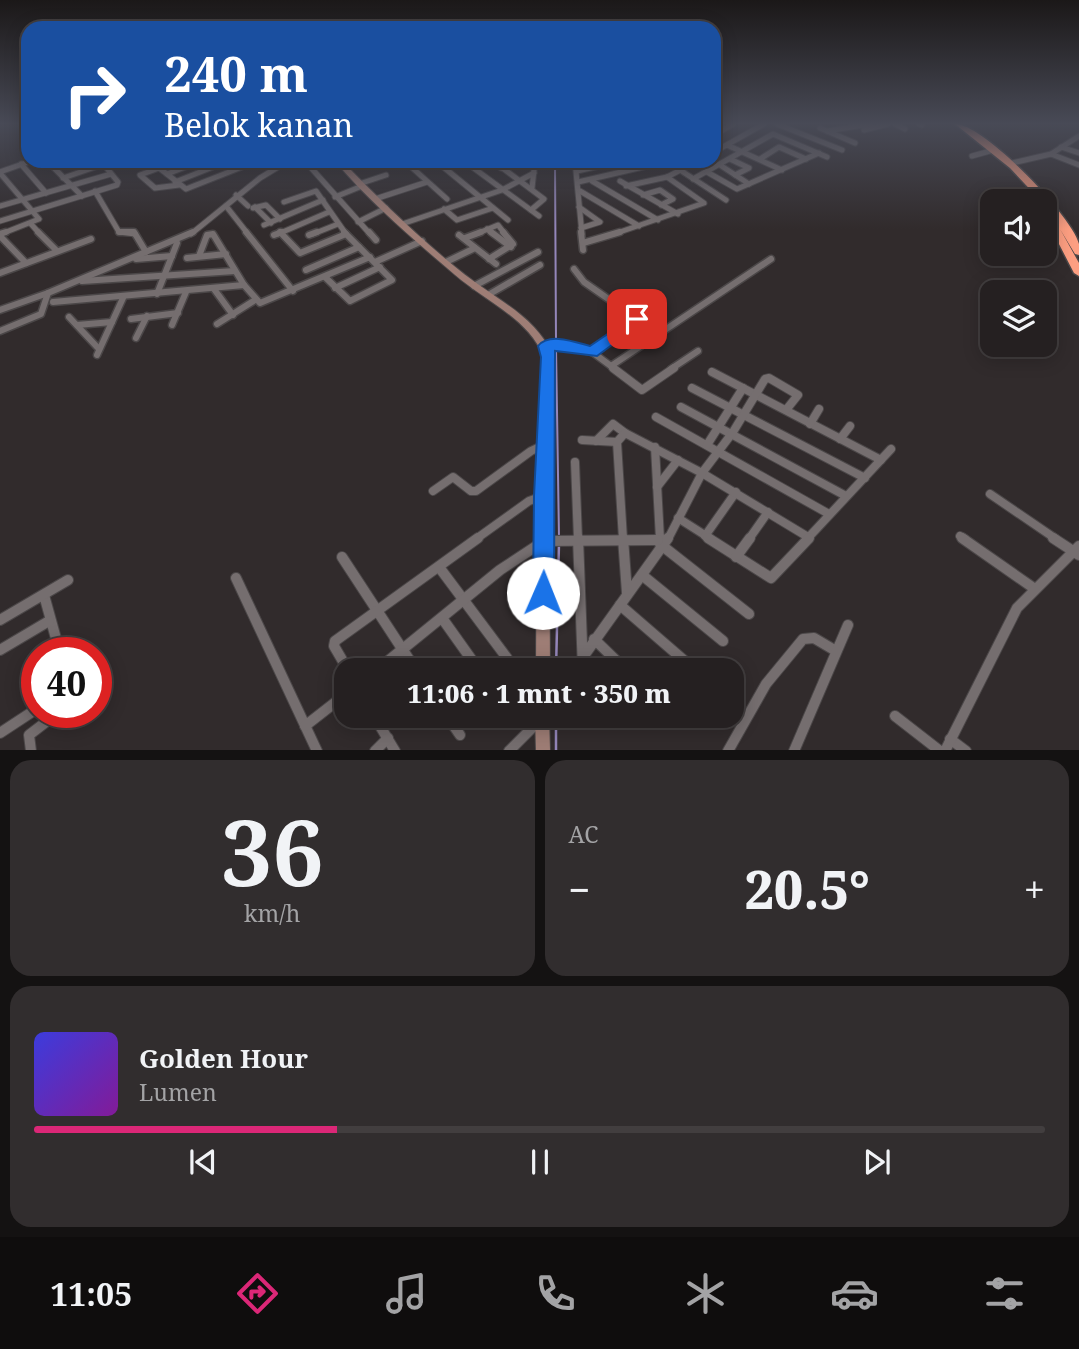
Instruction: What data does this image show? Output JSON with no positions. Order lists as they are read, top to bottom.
{
  "page": {
    "turn": ["240 m", "Belok kanan"],
    "limit": "40",
    "trip": "11:06 · 1 mnt · 350 m",
    "tile": [
      ["36", "km/h"],
      "AC"
    ],
    "heat": ["−", "20.5°", "+"],
    "song": ["Golden Hour", "Lumen"],
    "tabs": "11:05"
  }
}
